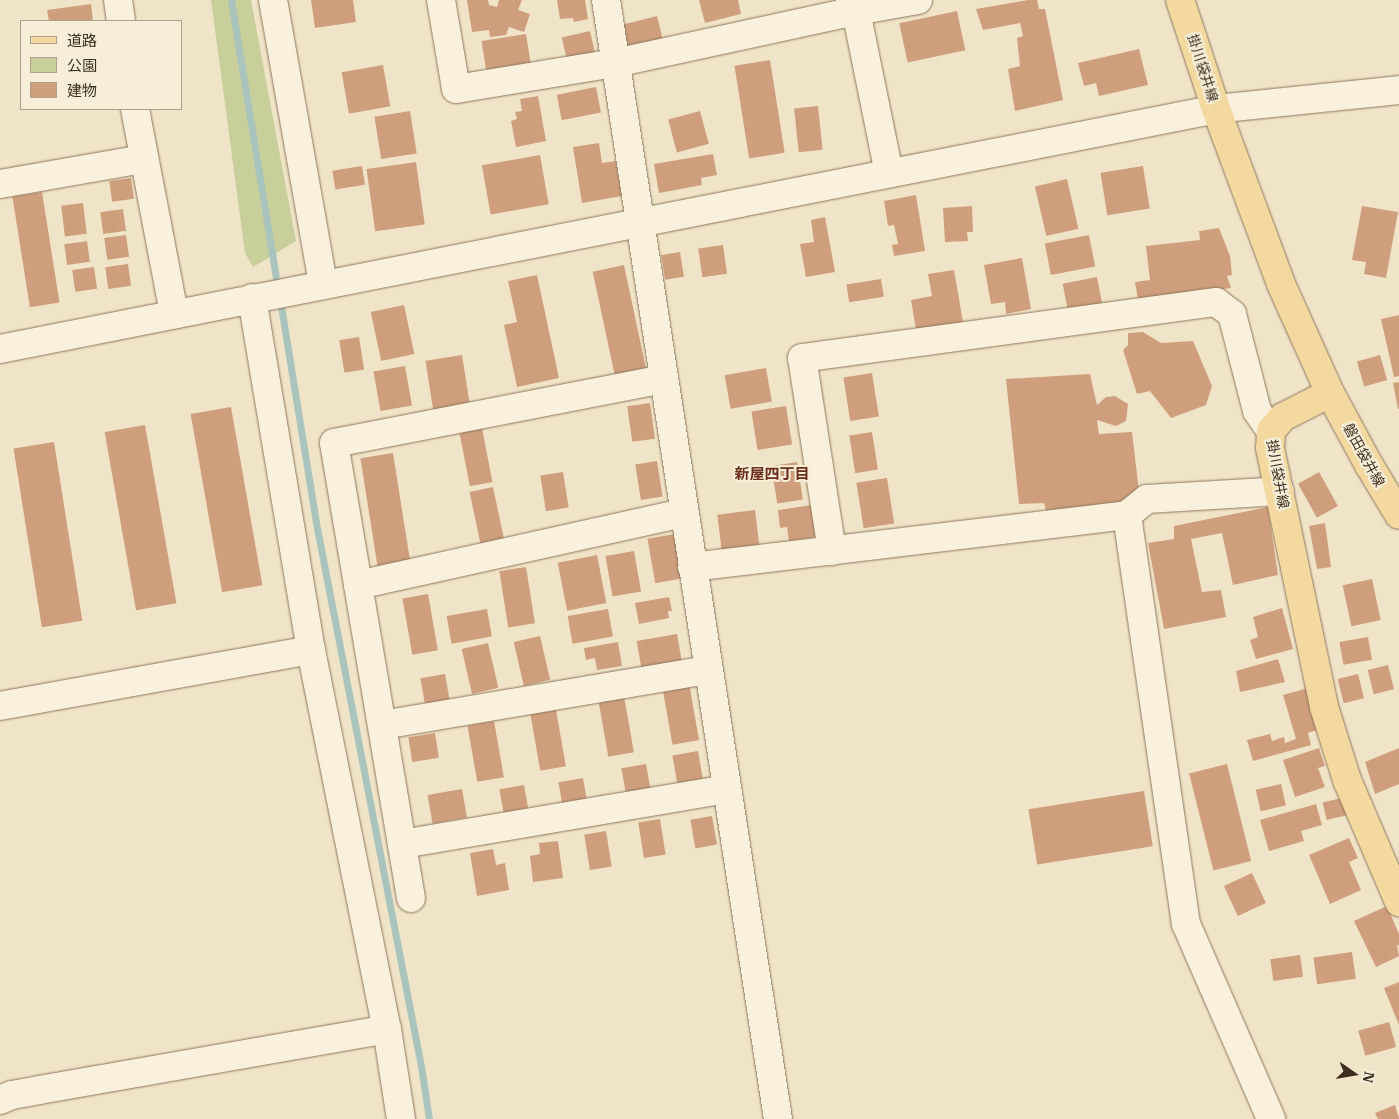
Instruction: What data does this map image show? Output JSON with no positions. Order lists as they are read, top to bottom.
{
  "streets": {
    "main road": ["掛川袋井線", "磐田袋井線"]
  },
  "crossings": [
    ["掛川袋井線", "磐田袋井線"]
  ],
  "districts": ["新屋四丁目"],
  "legend": ["道路", "公園", "建物"],
  "north": "right"
}
